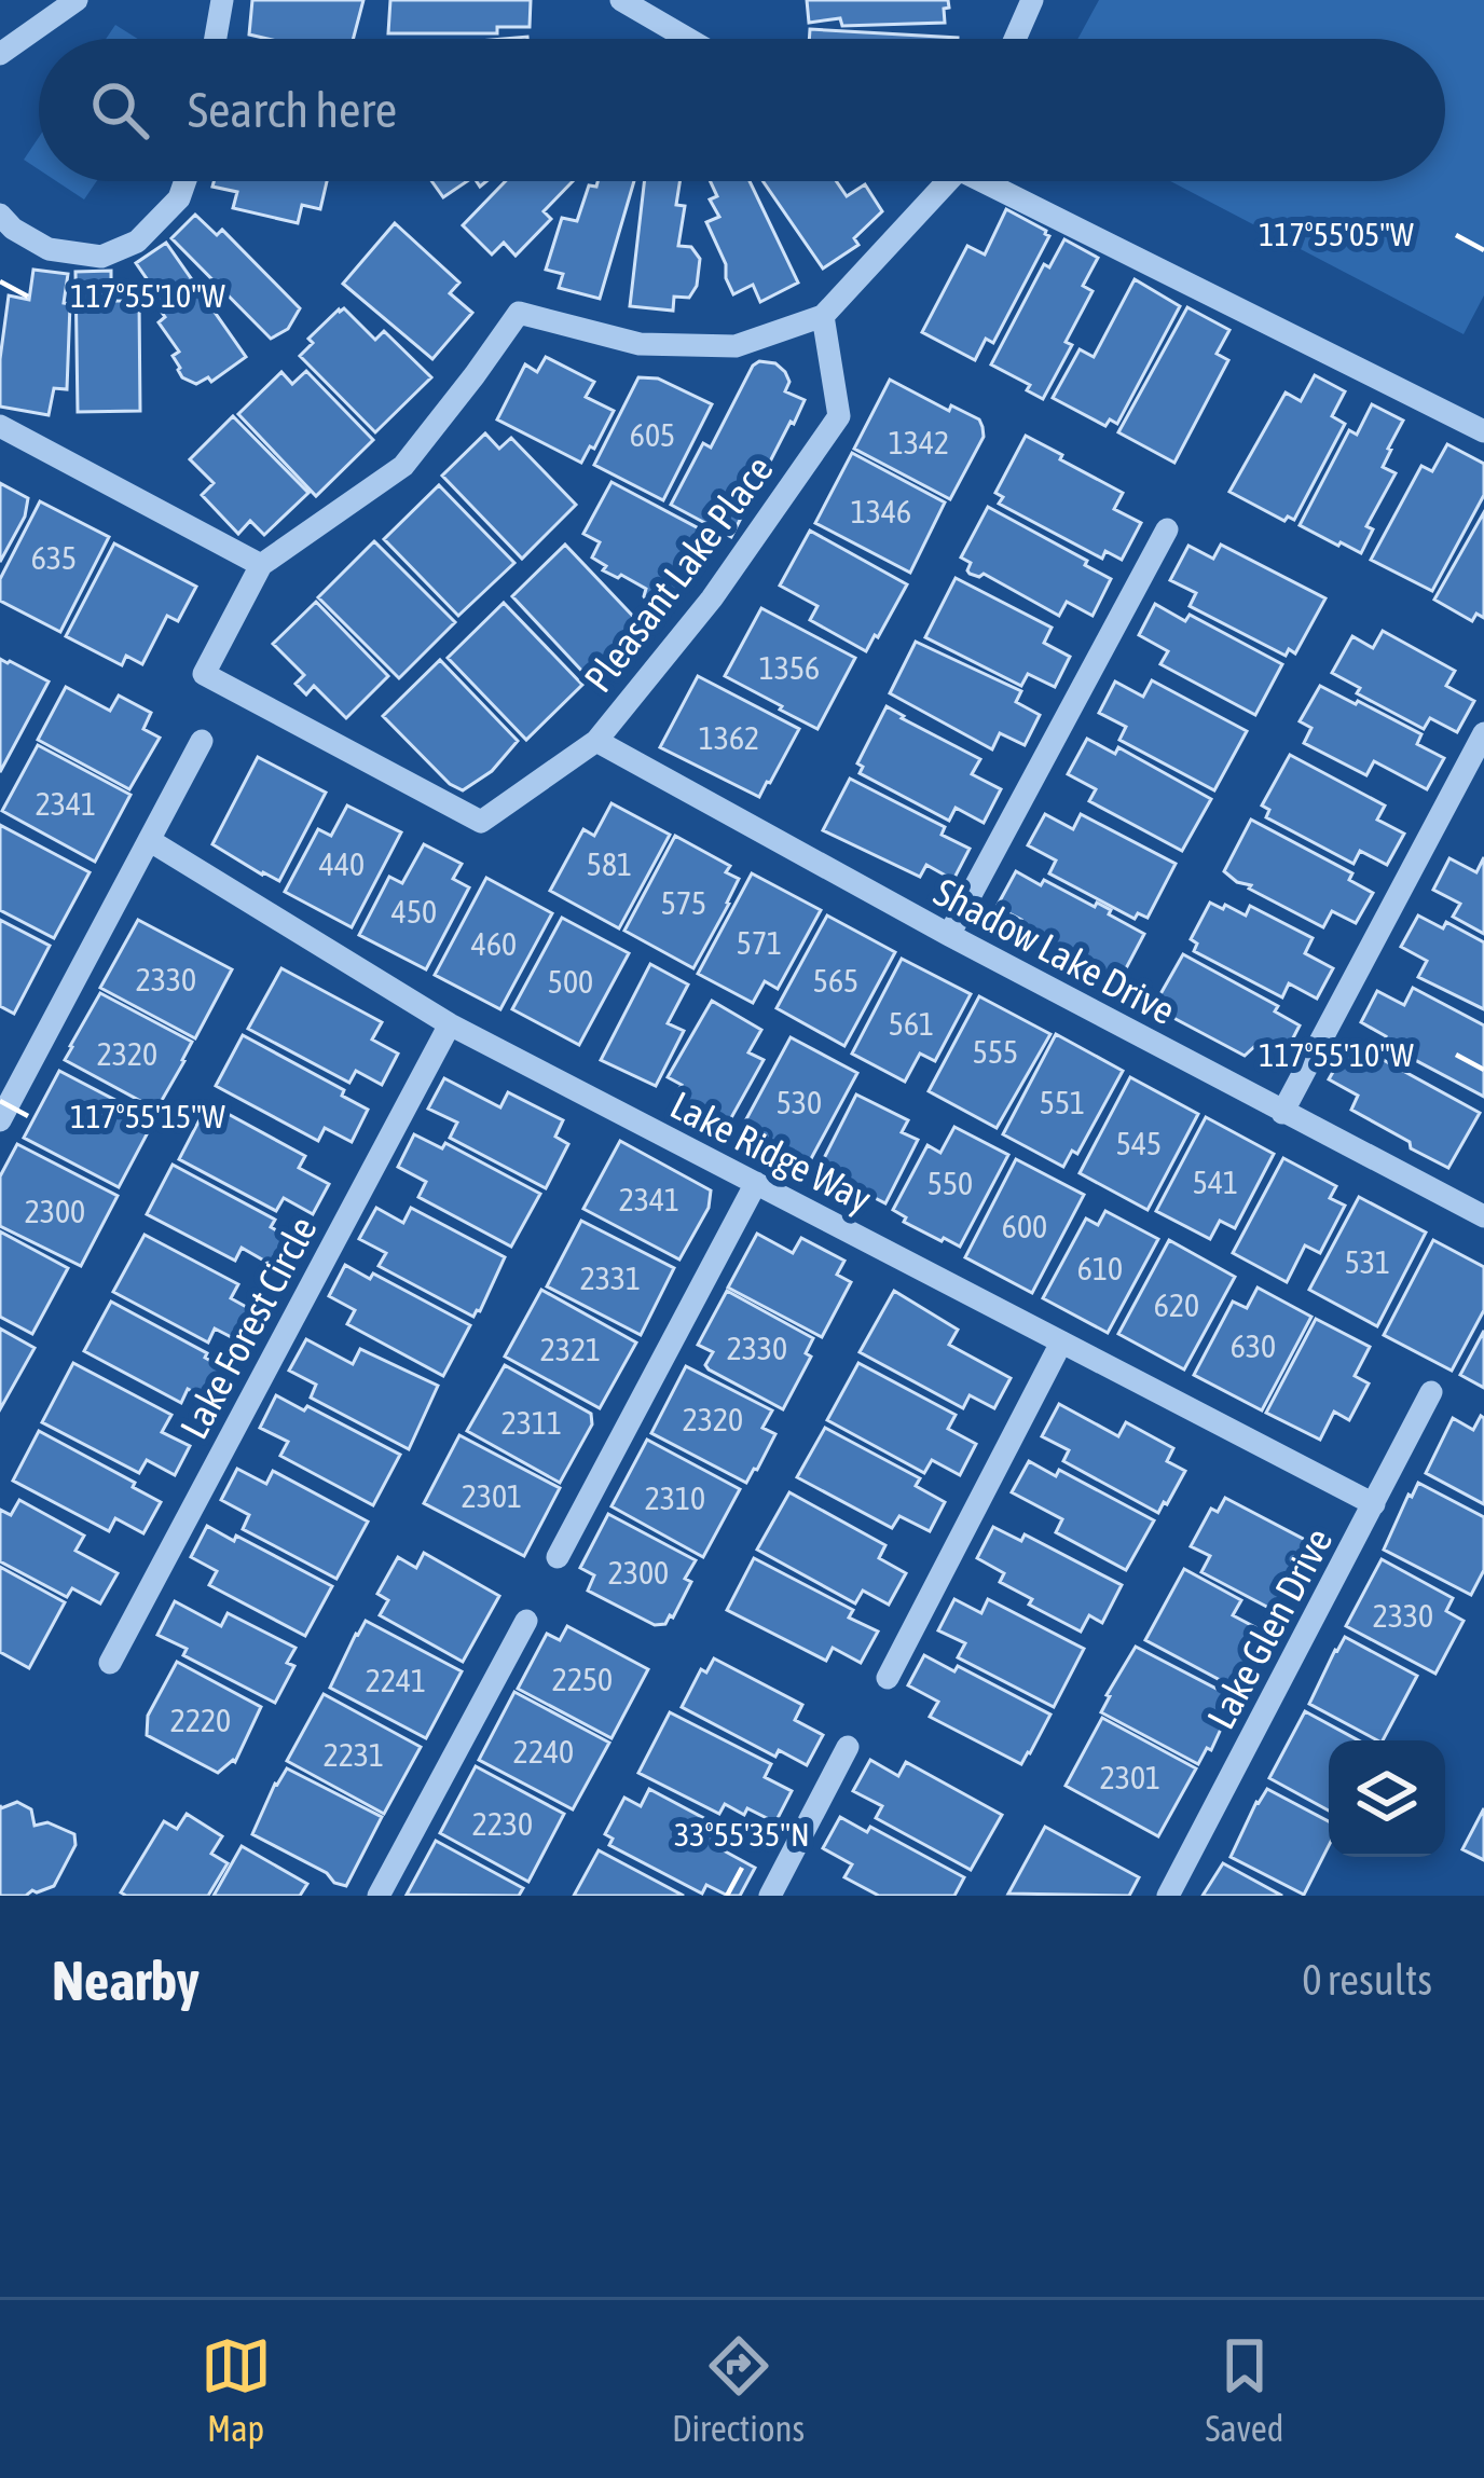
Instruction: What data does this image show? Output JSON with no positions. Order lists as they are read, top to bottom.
{
  "streets": {
    "street": [
      "Pleasant Lake Place",
      "Shadow Lake Drive",
      "Lake Ridge Way",
      "Lake Forest Circle",
      "Lake Glen Drive"
    ]
  },
  "crossings": [
    ["Pleasant Lake Place", "Shadow Lake Drive"],
    ["Lake Ridge Way", "Lake Forest Circle"],
    ["Lake Ridge Way", "Lake Glen Drive"]
  ],
  "house_numbers": [
    "605",
    "1342",
    "1346",
    "635",
    "1356",
    "1362",
    "2341",
    "440",
    "581",
    "575",
    "450",
    "571",
    "460",
    "2330",
    "565",
    "500",
    "561",
    "555",
    "2320",
    "530",
    "551",
    "545",
    "541",
    "550",
    "2341",
    "2300",
    "600",
    "531",
    "610",
    "2331",
    "620",
    "630",
    "2330",
    "2321",
    "2320",
    "2311",
    "2301",
    "2310",
    "2300",
    "2330",
    "2250",
    "2241",
    "2220",
    "2240",
    "2231",
    "2301",
    "2230"
  ],
  "page": {
    "search": "Search here",
    "heading": ["Nearby", "0 results"],
    "nav": ["Map", "Directions", "Saved"]
  },
  "coordinates": [
    "117°55'05\"W",
    "117°55'10\"W",
    "117°55'15\"W",
    "33°55'35\"N"
  ]
}
